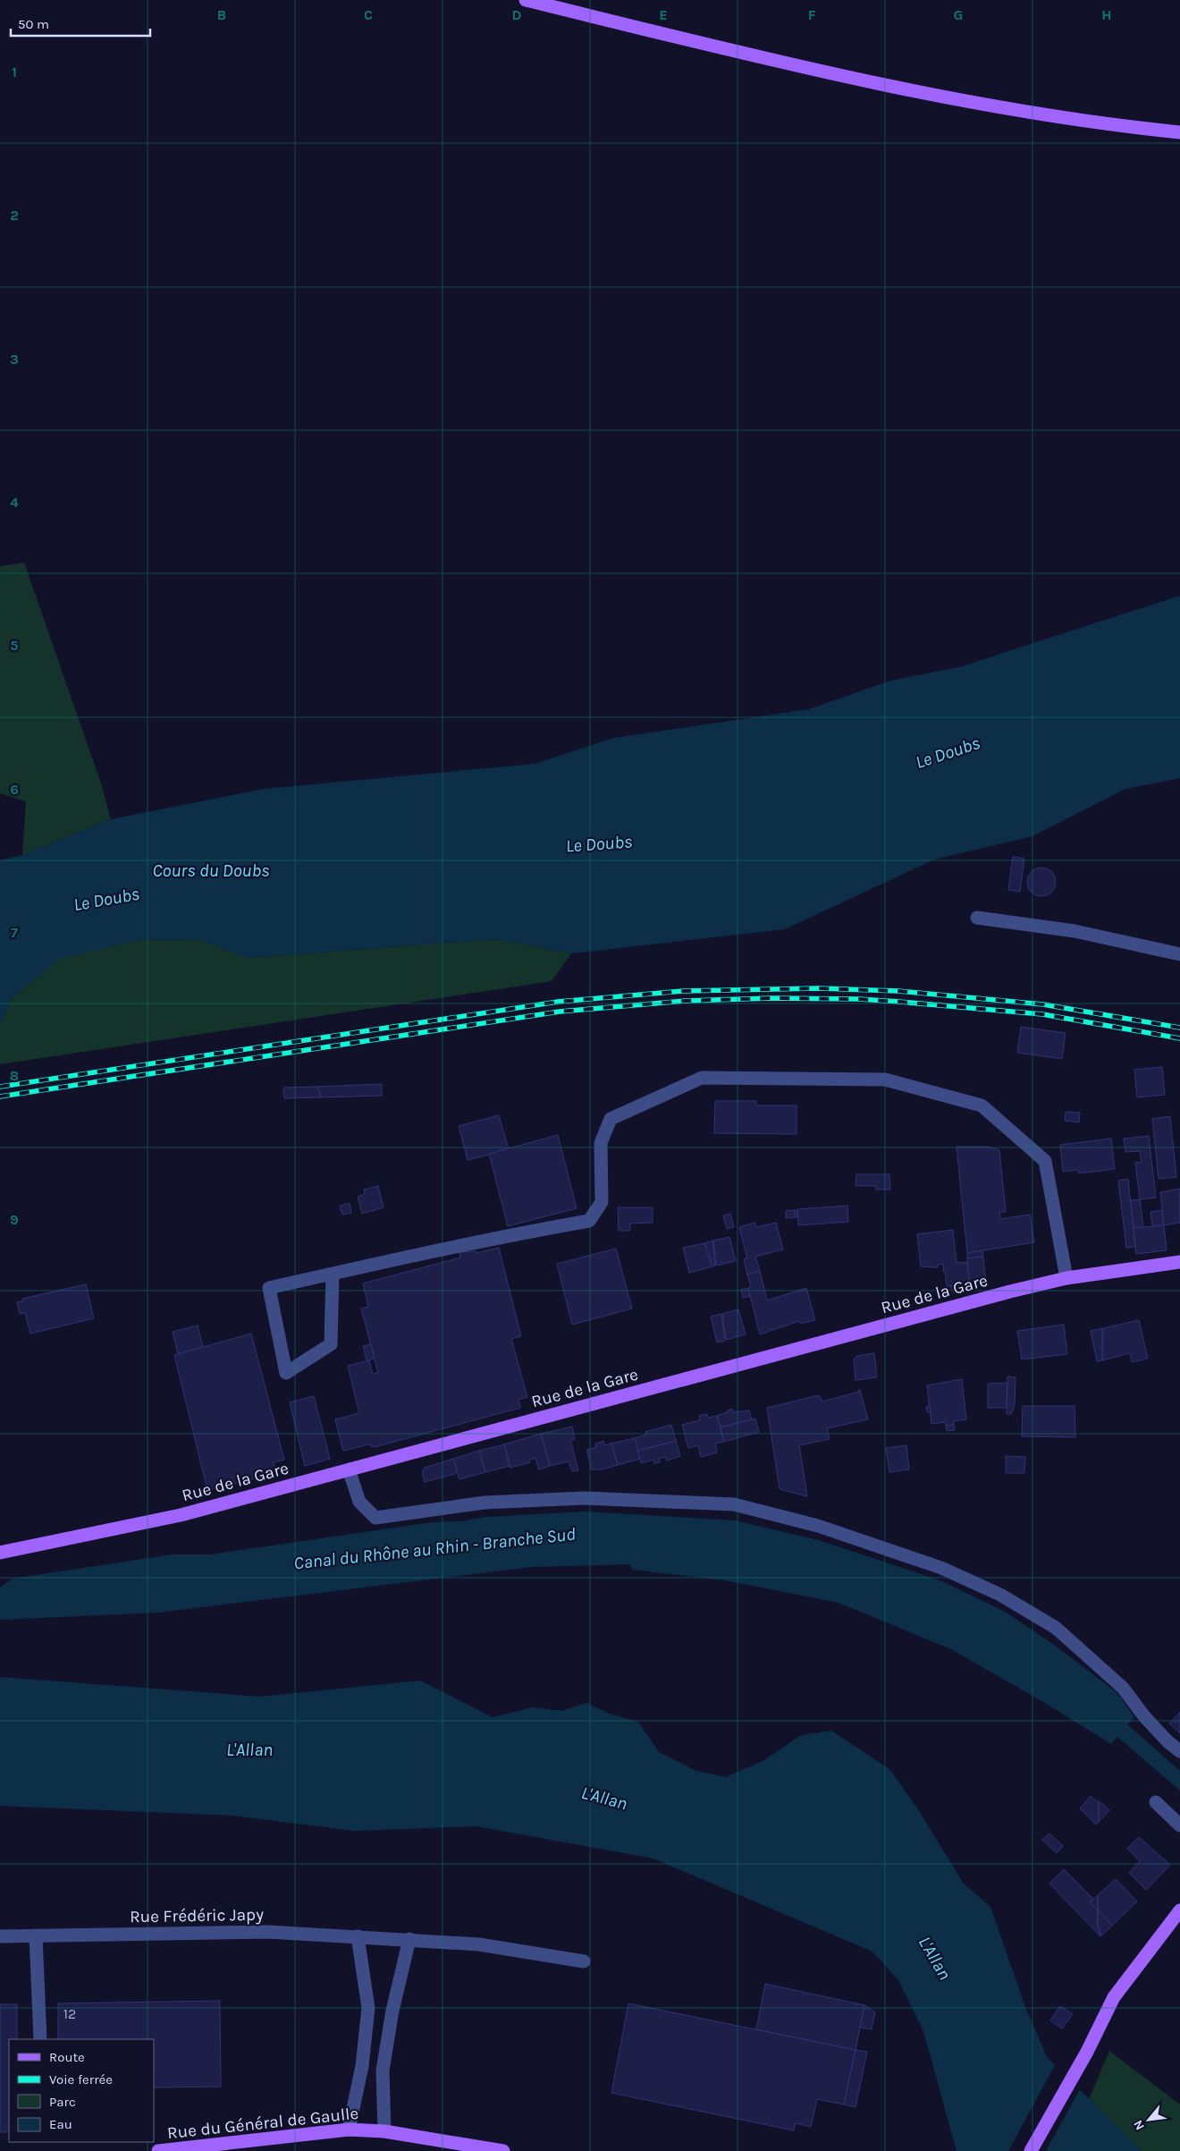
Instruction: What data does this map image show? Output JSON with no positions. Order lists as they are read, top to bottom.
{
  "streets": {
    "main road": ["Rue de la Gare", "Rue du Général de Gaulle"],
    "street": ["Rue Frédéric Japy"]
  },
  "water": [
    "Le Doubs",
    "Cours du Doubs",
    "Canal du Rhône au Rhin - Branche Sud",
    "L'Allan"
  ],
  "house_numbers": ["12"],
  "legend": [
    "Route",
    "Voie ferrée",
    "Parc",
    "Eau"
  ],
  "scale_bar": "50 m",
  "north": "bottom left",
  "grid": {
    "columns": [
      "B",
      "C",
      "D",
      "E",
      "F",
      "G",
      "H"
    ],
    "rows": [
      "1",
      "2",
      "3",
      "4",
      "5",
      "6",
      "7",
      "8",
      "9"
    ]
  }
}
